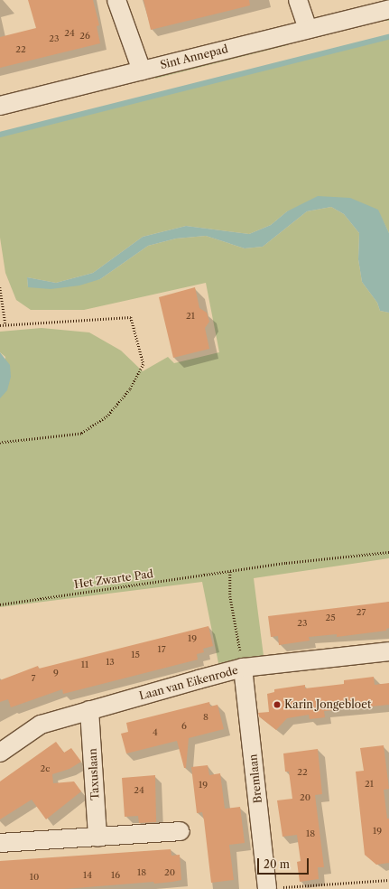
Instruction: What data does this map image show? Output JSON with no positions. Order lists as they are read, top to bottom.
{
  "streets": {
    "street": [
      "Sint Annepad",
      "Laan van Eikenrode",
      "Taxuslaan",
      "Bremlaan"
    ],
    "path": ["Het Zwarte Pad"]
  },
  "crossings": [
    ["Laan van Eikenrode", "Taxuslaan"],
    ["Laan van Eikenrode", "Bremlaan"]
  ],
  "places": ["Karin Jongebloet"],
  "house_numbers": [
    "24",
    "26",
    "23",
    "22",
    "21",
    "27",
    "25",
    "23",
    "19",
    "17",
    "15",
    "13",
    "11",
    "9",
    "7",
    "8",
    "6",
    "4",
    "2c",
    "22",
    "21",
    "19",
    "24",
    "20",
    "19",
    "18",
    "18",
    "20",
    "14",
    "16",
    "10"
  ],
  "scale_bar": "20 m"
}
